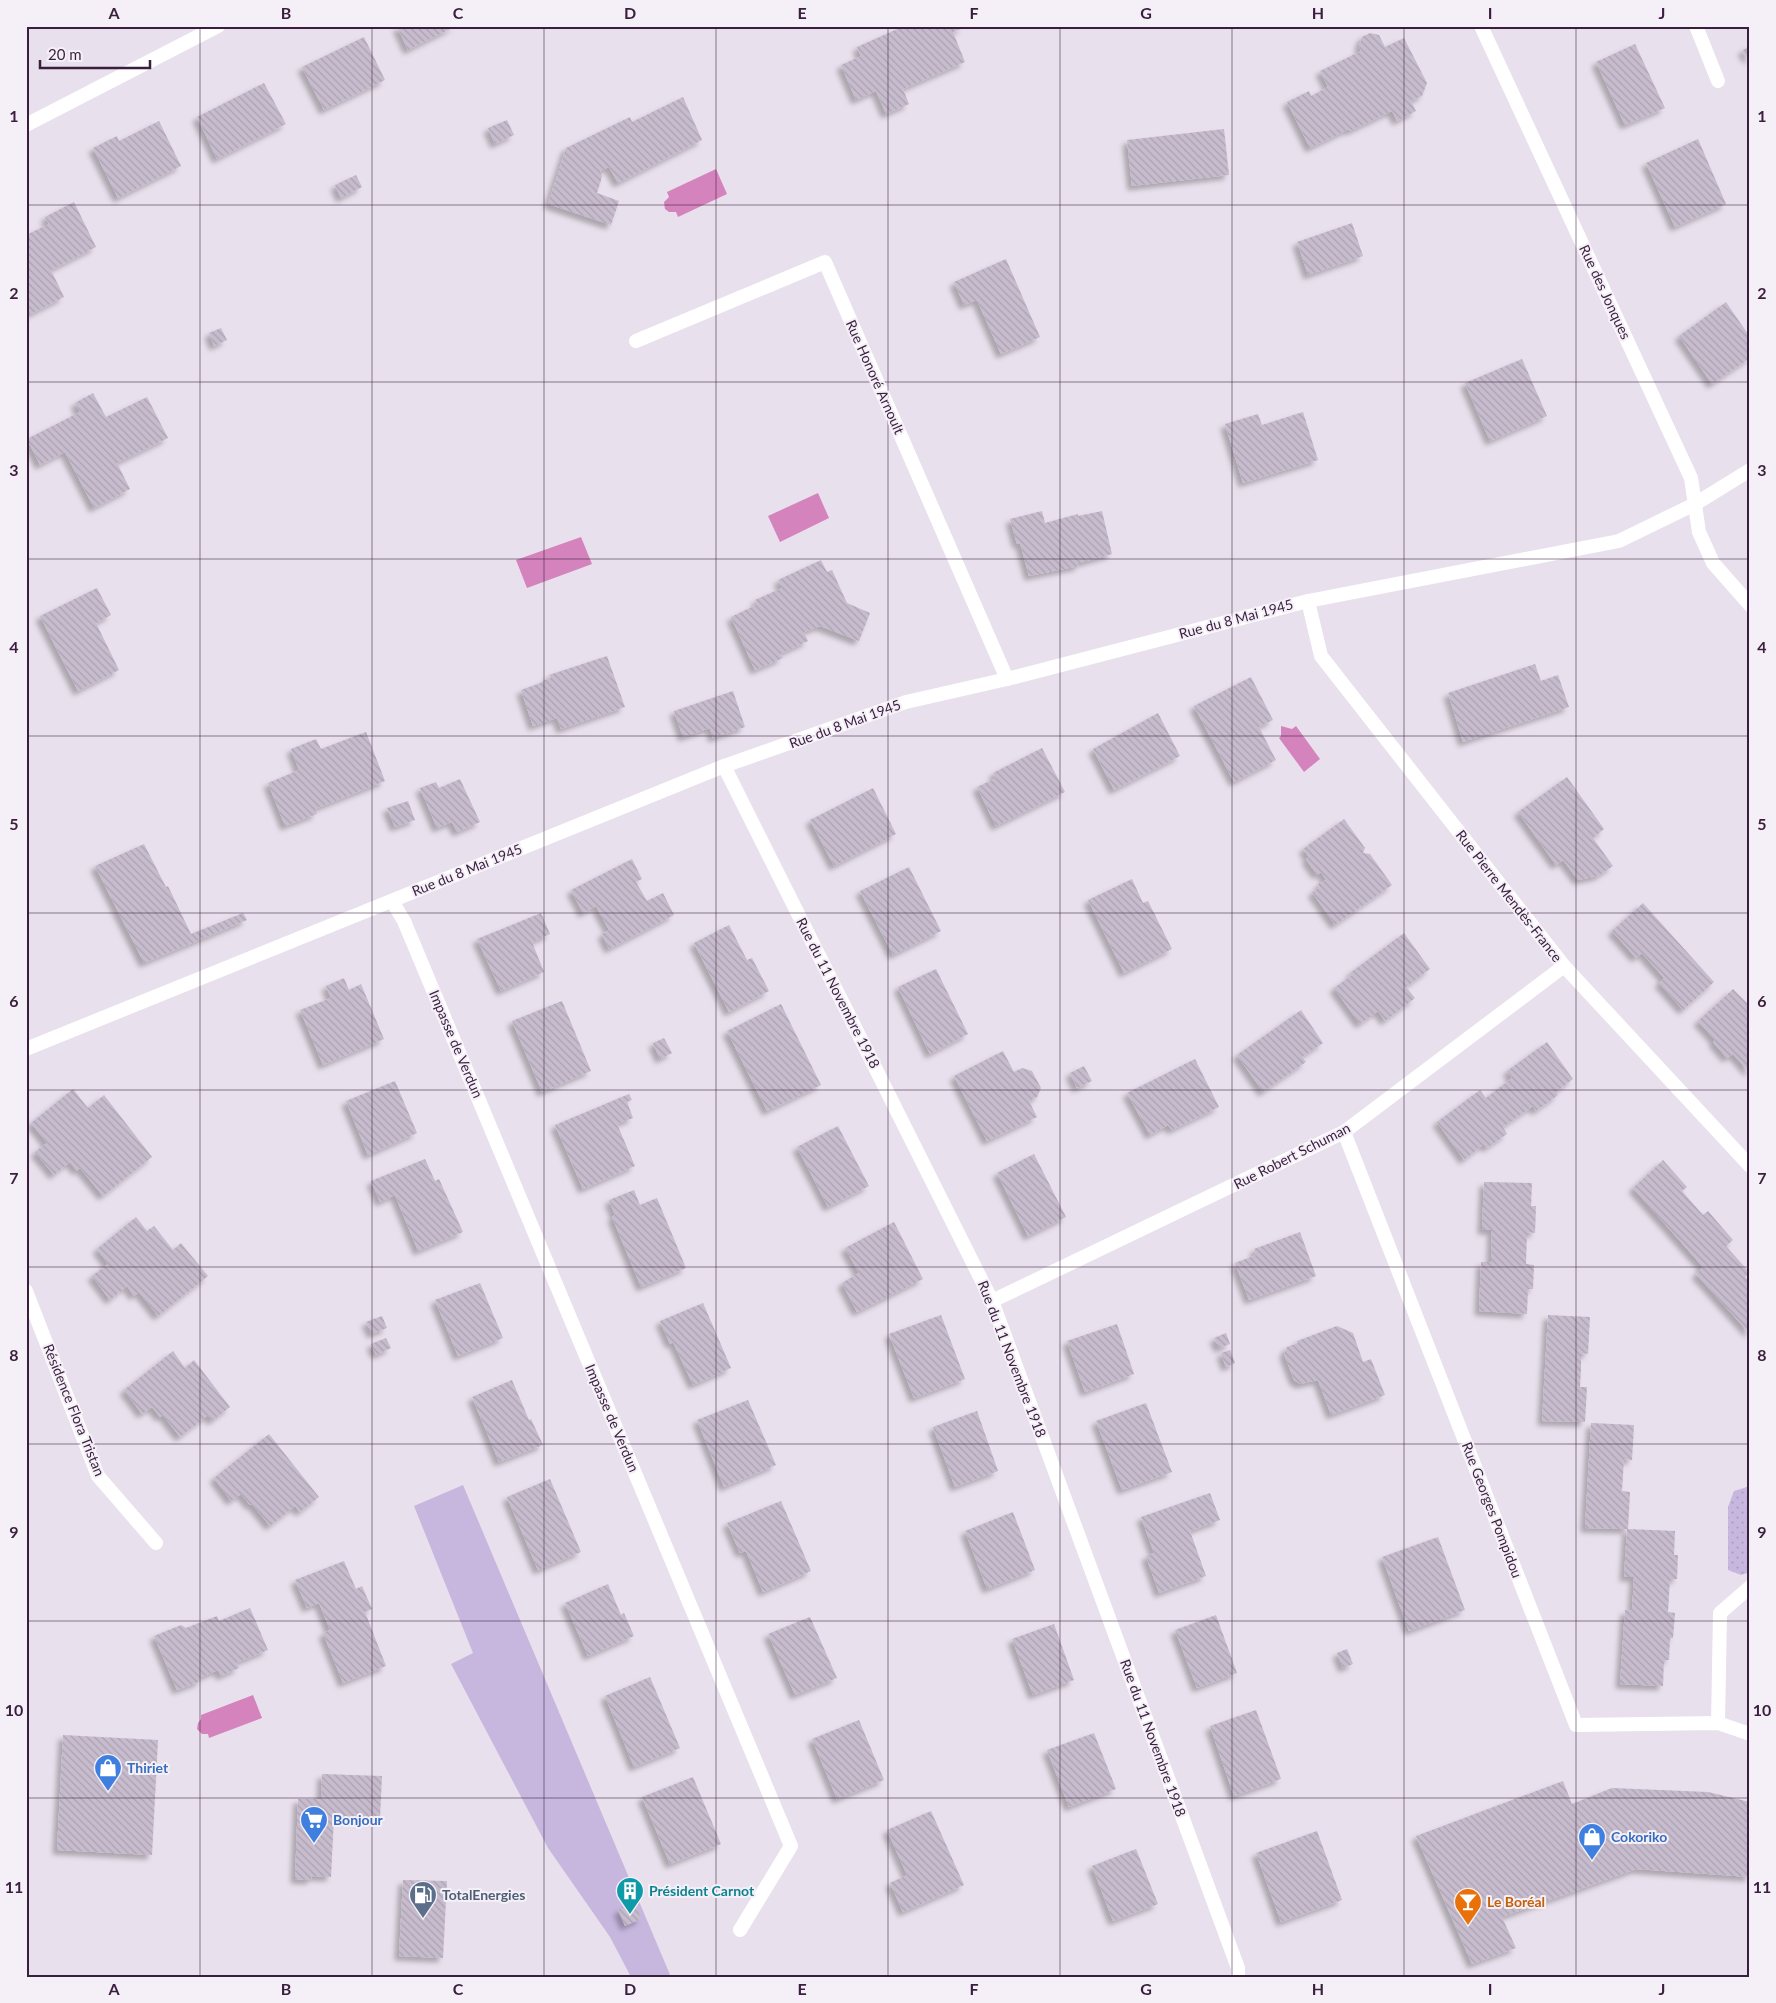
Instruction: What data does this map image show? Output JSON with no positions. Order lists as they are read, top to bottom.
{
  "streets": {
    "street": [
      "Rue des Jonques",
      "Rue Honoré Arnoult",
      "Rue du 8 Mai 1945",
      "Rue Pierre Mendès-France",
      "Rue du 11 Novembre 1918",
      "Impasse de Verdun",
      "Rue Robert Schuman",
      "Résidence Flora Tristan",
      "Rue Georges Pompidou"
    ]
  },
  "crossings": [
    ["Rue des Jonques", "Rue du 8 Mai 1945"],
    ["Rue Honoré Arnoult", "Rue du 8 Mai 1945"],
    ["Rue du 8 Mai 1945", "Rue Pierre Mendès-France"],
    ["Rue du 8 Mai 1945", "Rue du 11 Novembre 1918"],
    ["Rue du 8 Mai 1945", "Impasse de Verdun"],
    ["Rue Pierre Mendès-France", "Rue Robert Schuman"],
    ["Rue du 11 Novembre 1918", "Rue Robert Schuman"],
    ["Rue Robert Schuman", "Rue Georges Pompidou"]
  ],
  "places": {
    "shop": ["Thiriet", "Cokoriko"],
    "supermarket": ["Bonjour"],
    "building": ["Président Carnot"],
    "fuel station": ["TotalEnergies"],
    "bar": ["Le Boréal"]
  },
  "scale_bar": "20 m",
  "grid": {
    "columns": [
      "A",
      "B",
      "C",
      "D",
      "E",
      "F",
      "G",
      "H",
      "I",
      "J"
    ],
    "rows": [
      "1",
      "2",
      "3",
      "4",
      "5",
      "6",
      "7",
      "8",
      "9",
      "10",
      "11"
    ]
  }
}
